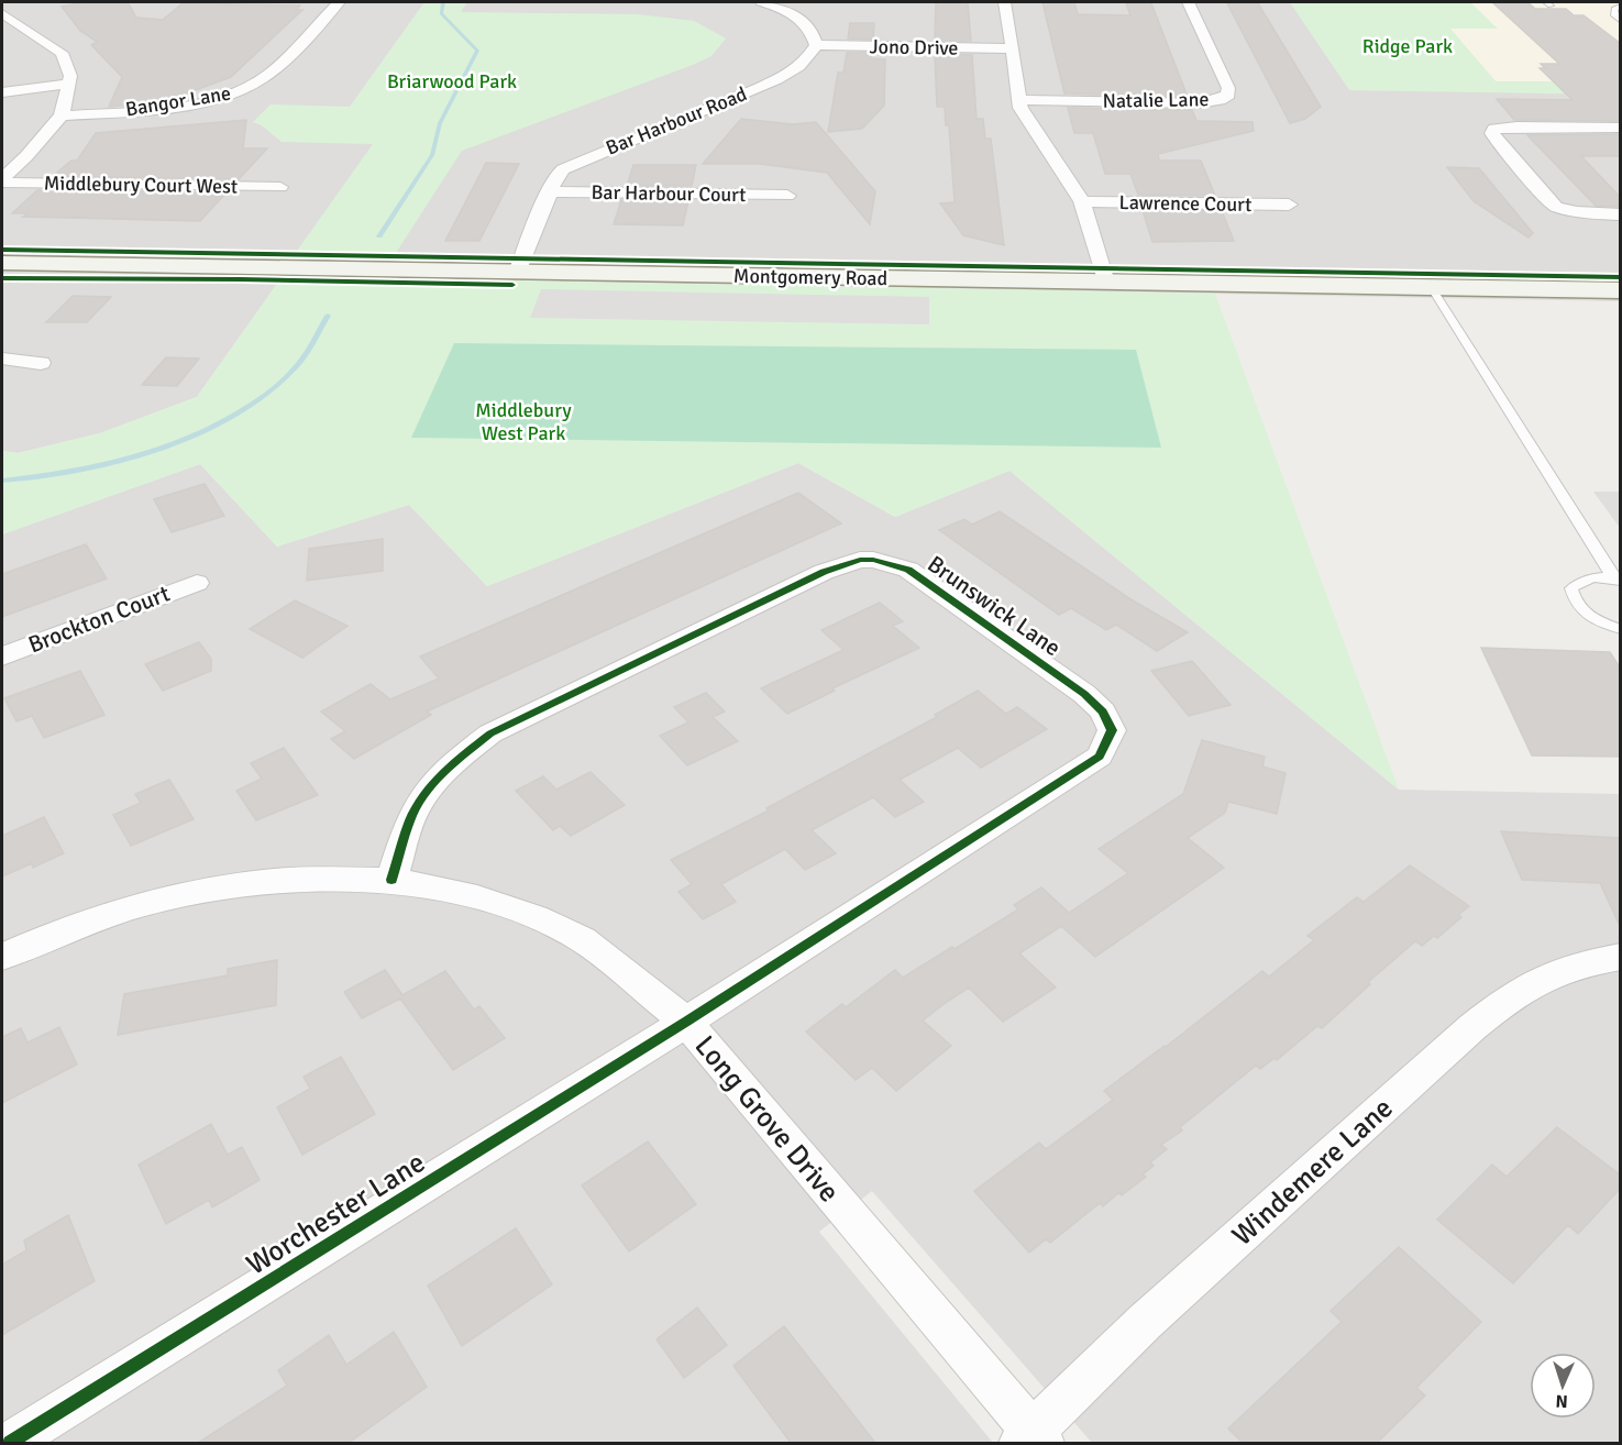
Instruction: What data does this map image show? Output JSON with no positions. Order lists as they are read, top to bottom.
{
  "streets": {
    "street": [
      "Jono Drive",
      "Natalie Lane",
      "Bangor Lane",
      "Bar Harbour Road",
      "Middlebury Court West",
      "Bar Harbour Court",
      "Lawrence Court",
      "Montgomery Road",
      "Brunswick Lane",
      "Brockton Court",
      "Long Grove Drive",
      "Windemere Lane",
      "Worchester Lane"
    ]
  },
  "crossings": [
    ["Jono Drive", "Bar Harbour Road"],
    ["Bar Harbour Road", "Bar Harbour Court"],
    ["Bar Harbour Road", "Montgomery Road"],
    ["Brunswick Lane", "Long Grove Drive"],
    ["Brunswick Lane", "Worchester Lane"],
    ["Long Grove Drive", "Windemere Lane"],
    ["Long Grove Drive", "Worchester Lane"]
  ],
  "parks": ["Ridge Park", "Briarwood Park", "Middlebury West Park"],
  "north": "bottom"
}
